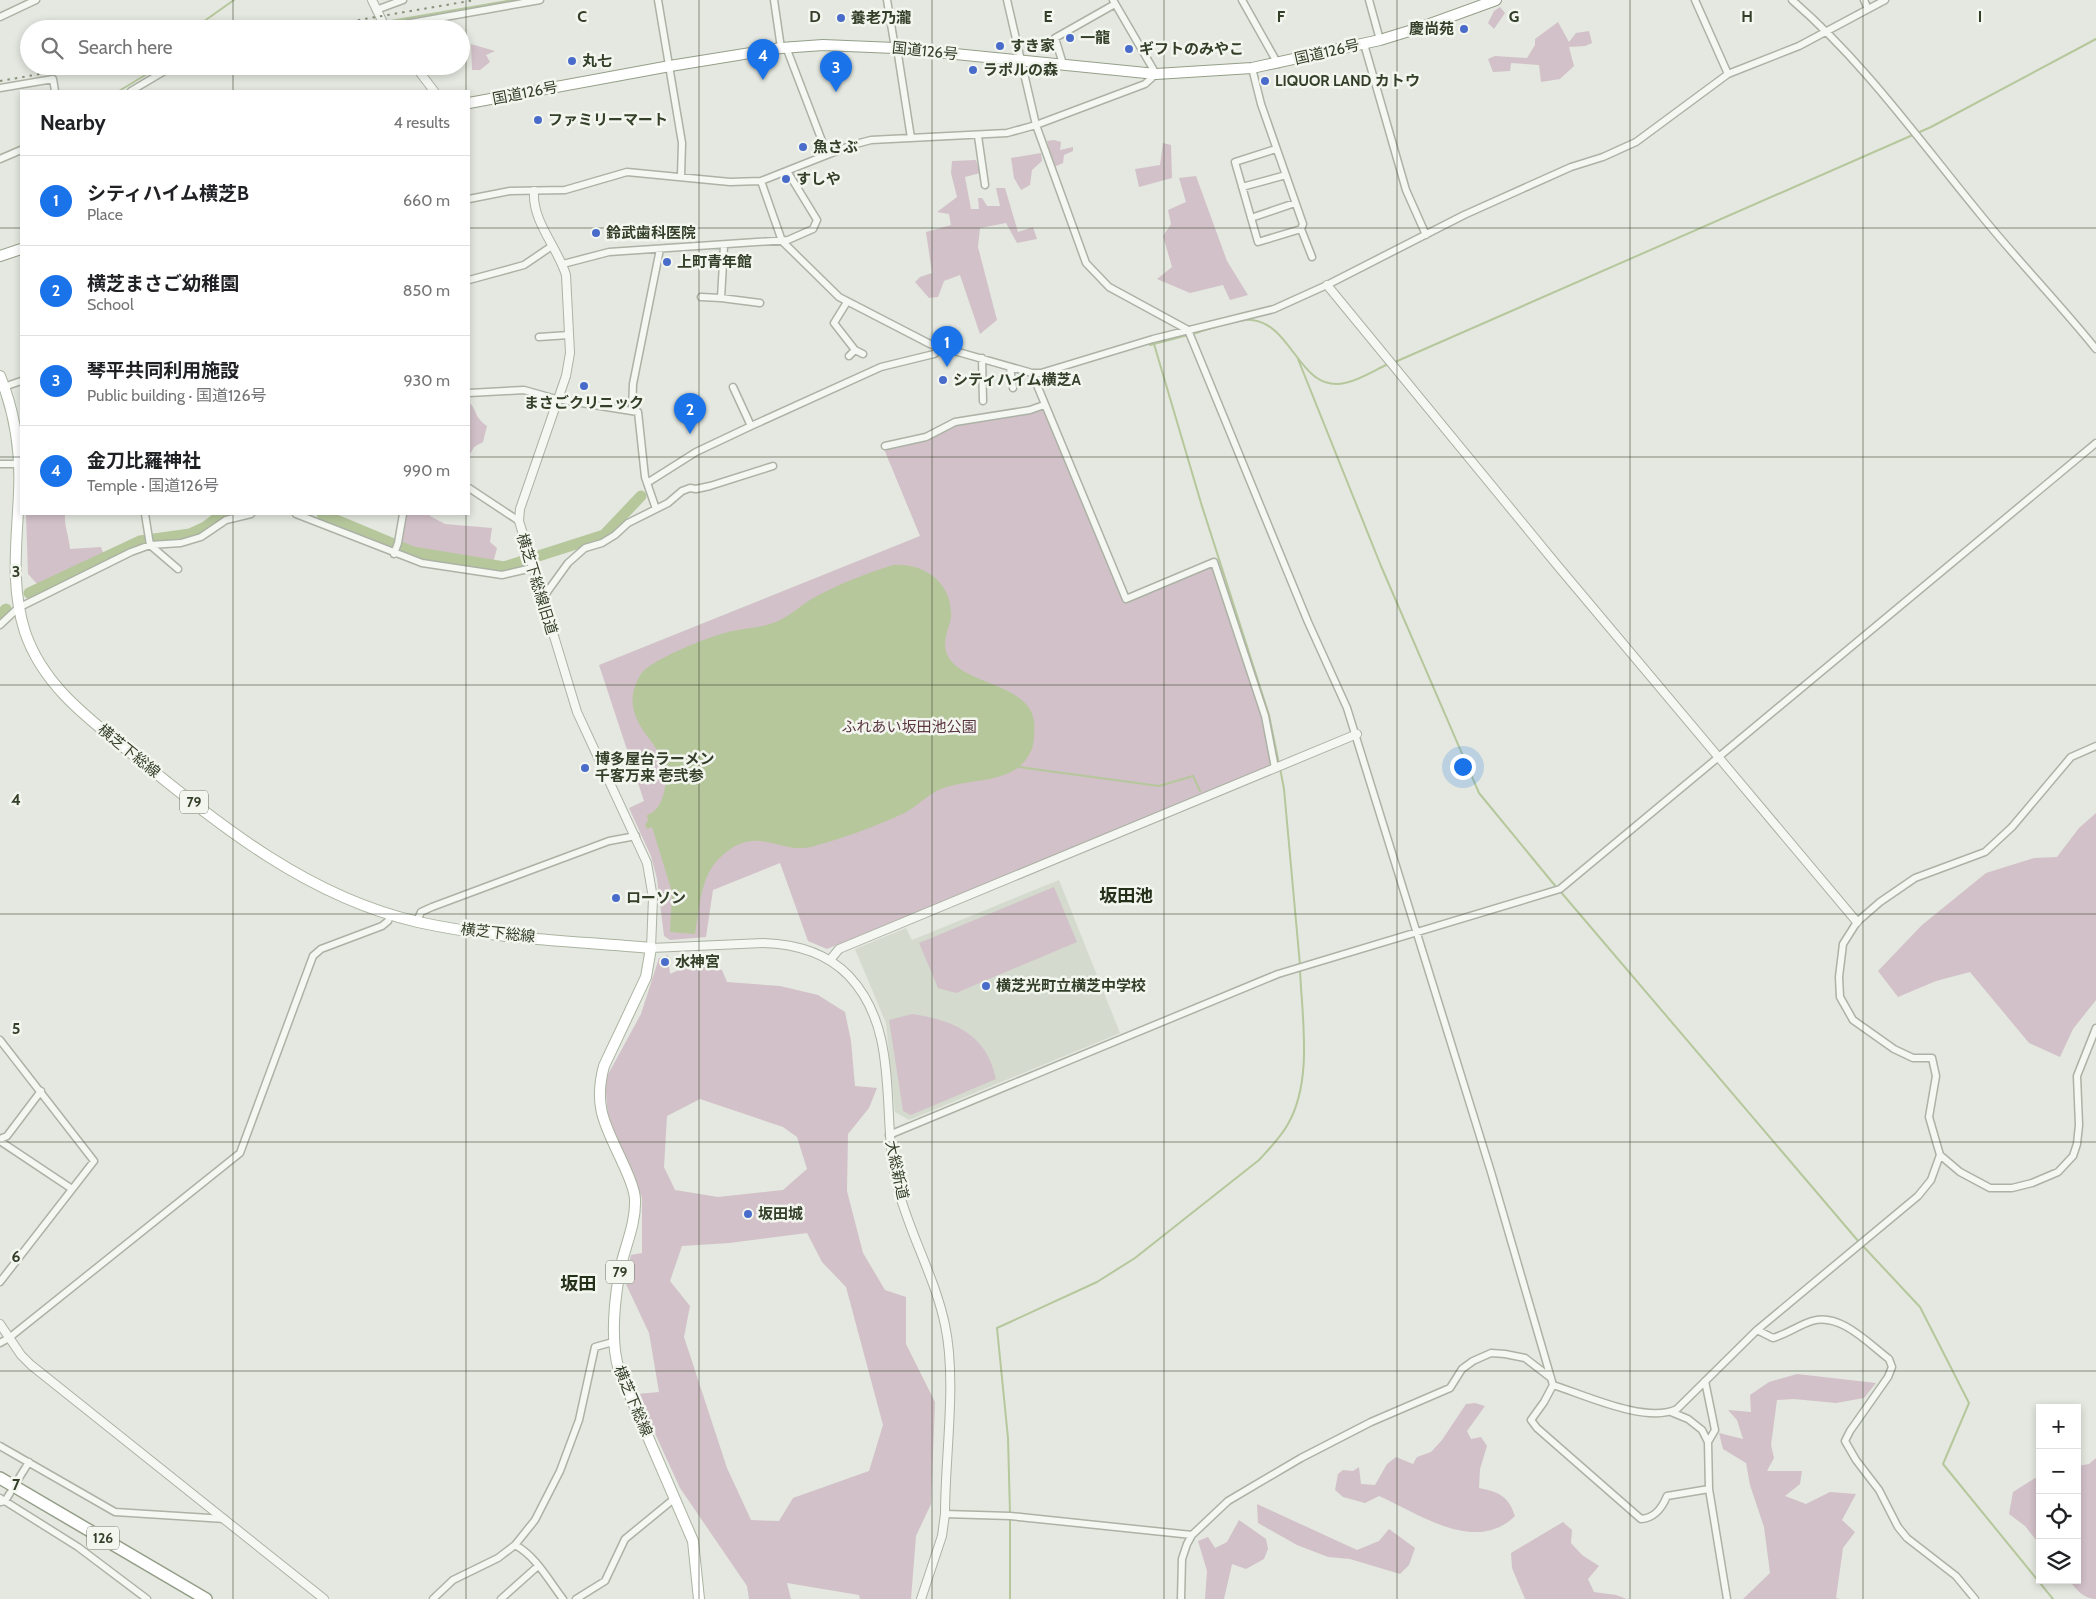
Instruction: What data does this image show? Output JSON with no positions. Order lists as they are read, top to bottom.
{
  "streets": {
    "highway": ["126"],
    "main road": ["国道126号", "横芝下総線", "79"],
    "street": ["横芝下総線旧道", "大総新道"]
  },
  "crossings": [
    ["横芝下総線旧道", "横芝下総線"],
    ["横芝下総線旧道", "大総新道"],
    ["横芝下総線", "大総新道"]
  ],
  "districts": ["坂田池", "坂田"],
  "parks": ["ふれあい坂田池公園"],
  "places": [
    "養老乃瀧",
    "慶尚苑",
    "一龍",
    "すき家",
    "ギフトのみやこ",
    "丸七",
    "ラポルの森",
    "LIQUOR LAND カトウ",
    "ファミリーマート",
    "魚さぶ",
    "すしや",
    "鈴武歯科医院",
    "上町青年館",
    "シティハイム横芝A",
    "まさごクリニック",
    "博多屋台ラーメン 千客万来 壱弐参",
    "ローソン",
    "水神宮",
    "横芝光町立横芝中学校",
    "坂田城"
  ],
  "page": {
    "search": "Search here",
    "pins": [
      "4",
      "3",
      "1",
      "2"
    ],
    "heading": ["Nearby", "4 results"],
    "list": [
      {
        "mark": "1",
        "name": "シティハイム横芝B",
        "note": "Place",
        "value": "660 m"
      },
      {
        "mark": "2",
        "name": "横芝まさご幼稚園",
        "note": "School",
        "value": "850 m"
      },
      {
        "mark": "3",
        "name": "琴平共同利用施設",
        "note": "Public building · 国道126号",
        "value": "930 m"
      },
      {
        "mark": "4",
        "name": "金刀比羅神社",
        "note": "Temple · 国道126号",
        "value": "990 m"
      }
    ],
    "map_buttons": ["+", "−"]
  },
  "grid": {
    "columns": [
      "C",
      "D",
      "E",
      "F",
      "G",
      "H",
      "I"
    ],
    "rows": [
      "3",
      "4",
      "5",
      "6",
      "7"
    ]
  }
}
